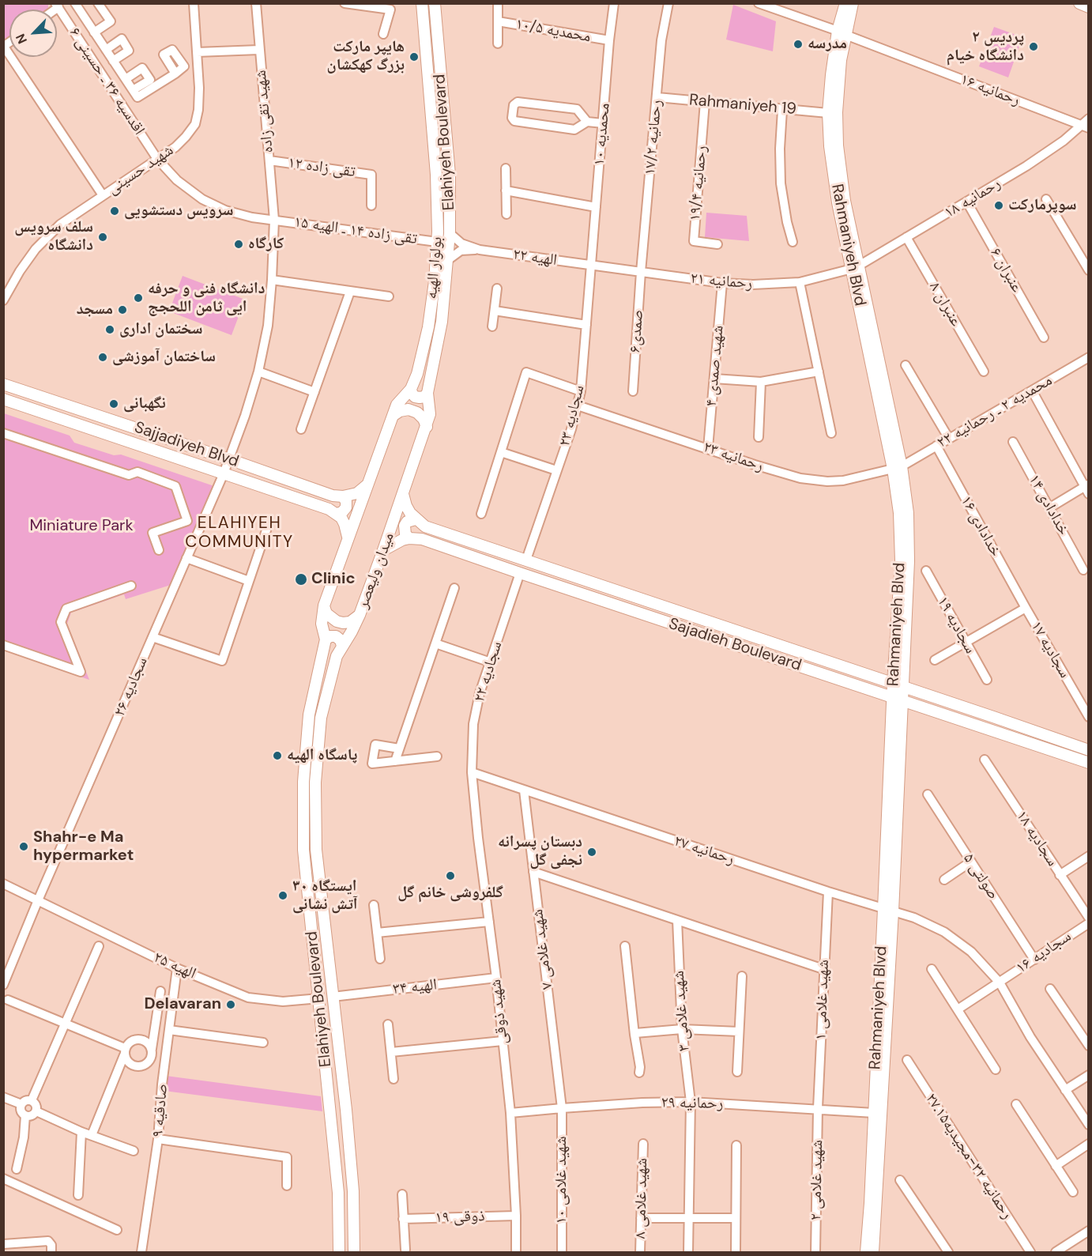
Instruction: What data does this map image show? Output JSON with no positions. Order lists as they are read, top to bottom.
{
  "streets": {
    "main road": [
      "Elahiyeh Boulevard",
      "Rahmaniyeh Blvd",
      "بولوار الهیه",
      "Sajjadiyeh Blvd",
      "میدان ولیعصر",
      "Sajadieh Boulevard"
    ],
    "street": [
      "محمدیه ۱۰/۵",
      "اقدسیه ۳۶ ـ حسینی ۶",
      "رحمانیه ۱۶",
      "Rahmaniyeh 19",
      "شهید تقی زاده",
      "محمدیه ۱۰",
      "رحمانیه ۱۷/۲",
      "تقی زاده ۱۲",
      "شهید حسینی",
      "رحمانیه ۱۹/۴",
      "رحمانیه ۱۸",
      "تقی زاده ۱۴ ـ الهیه ۱۵",
      "الهیه ۲۲",
      "عنبران ۶",
      "رحمانیه ۲۱",
      "عنبران ۸",
      "صمدی۶",
      "شهید صمدی ۴",
      "محمدیه ۲ ـ رحمانیه ۲۲",
      "سجادیه ۲۳",
      "رحمانیه ۲۳",
      "خدادادی ۱۴",
      "خدادادی ۱۶",
      "سجادیه ۱۹",
      "سجادیه ۱۷",
      "سجادیه ۲۲",
      "سجادیه ۲۶",
      "سجادیه ۱۸",
      "رحمانیه ۲۷",
      "صولتی ۵",
      "شهید غلامی ۷",
      "سجادیه ۱۶",
      "الهیه ۲۵",
      "الهیه ۳۴",
      "شهید غلامی ۱",
      "شهید غلامی ۳",
      "شهید ذوقی",
      "رحمانیه ۲۹",
      "صادقیه ۹",
      "رحمانیه ۳۲-مجیدیه۲۷.۱۵",
      "شهید غلامی ۱۰",
      "شهید غلامی ۲",
      "شهید غلامی ۸",
      "ذوقی ۱۹"
    ]
  },
  "crossings": [
    ["محمدیه ۱۰/۵", "محمدیه ۱۰"],
    ["اقدسیه ۳۶ ـ حسینی ۶", "شهید تقی زاده"],
    ["اقدسیه ۳۶ ـ حسینی ۶", "شهید حسینی"],
    ["اقدسیه ۳۶ ـ حسینی ۶", "تقی زاده ۱۴ ـ الهیه ۱۵"],
    ["رحمانیه ۱۶", "رحمانیه ۱۸"],
    ["رحمانیه ۱۶", "Rahmaniyeh Blvd"],
    ["Rahmaniyeh 19", "رحمانیه ۱۷/۲"],
    ["Rahmaniyeh 19", "رحمانیه ۱۹/۴"],
    ["Rahmaniyeh 19", "Rahmaniyeh Blvd"],
    ["شهید تقی زاده", "تقی زاده ۱۲"],
    ["شهید تقی زاده", "تقی زاده ۱۴ ـ الهیه ۱۵"],
    ["شهید تقی زاده", "سجادیه ۲۶"],
    ["محمدیه ۱۰", "الهیه ۲۲"],
    ["محمدیه ۱۰", "رحمانیه ۲۱"],
    ["محمدیه ۱۰", "سجادیه ۲۳"],
    ["رحمانیه ۱۷/۲", "رحمانیه ۲۱"],
    ["رحمانیه ۱۷/۲", "صمدی۶"],
    ["Elahiyeh Boulevard", "میدان ولیعصر"],
    ["Elahiyeh Boulevard", "الهیه ۲۵"],
    ["Elahiyeh Boulevard", "الهیه ۳۴"],
    ["رحمانیه ۱۸", "Rahmaniyeh Blvd"],
    ["رحمانیه ۱۸", "عنبران ۶"],
    ["رحمانیه ۱۸", "رحمانیه ۲۱"],
    ["رحمانیه ۱۸", "عنبران ۸"],
    ["تقی زاده ۱۴ ـ الهیه ۱۵", "بولوار الهیه"],
    ["Rahmaniyeh Blvd", "رحمانیه ۲۱"],
    ["Rahmaniyeh Blvd", "محمدیه ۲ ـ رحمانیه ۲۲"],
    ["Rahmaniyeh Blvd", "رحمانیه ۲۳"],
    ["Rahmaniyeh Blvd", "Sajadieh Boulevard"],
    ["Rahmaniyeh Blvd", "رحمانیه ۲۷"],
    ["Rahmaniyeh Blvd", "رحمانیه ۲۹"],
    ["الهیه ۲۲", "رحمانیه ۲۱"],
    ["الهیه ۲۲", "سجادیه ۲۳"],
    ["رحمانیه ۲۱", "صمدی۶"],
    ["رحمانیه ۲۱", "شهید صمدی ۴"],
    ["رحمانیه ۲۱", "سجادیه ۲۳"],
    ["شهید صمدی ۴", "رحمانیه ۲۳"],
    ["محمدیه ۲ ـ رحمانیه ۲۲", "رحمانیه ۲۳"],
    ["محمدیه ۲ ـ رحمانیه ۲۲", "خدادادی ۱۶"],
    ["سجادیه ۲۳", "رحمانیه ۲۳"],
    ["سجادیه ۲۳", "Sajadieh Boulevard"],
    ["Sajjadiyeh Blvd", "سجادیه ۲۶"],
    ["خدادادی ۱۶", "سجادیه ۱۷"],
    ["Sajadieh Boulevard", "سجادیه ۲۲"],
    ["سجادیه ۲۲", "رحمانیه ۲۷"],
    ["سجادیه ۲۲", "شهید ذوقی"],
    ["سجادیه ۲۶", "الهیه ۲۵"],
    ["رحمانیه ۲۷", "شهید غلامی ۷"],
    ["رحمانیه ۲۷", "سجادیه ۱۶"],
    ["رحمانیه ۲۷", "شهید غلامی ۱"],
    ["رحمانیه ۲۷", "شهید ذوقی"],
    ["صولتی ۵", "سجادیه ۱۶"],
    ["شهید غلامی ۷", "رحمانیه ۲۹"],
    ["شهید غلامی ۷", "شهید غلامی ۱۰"],
    ["الهیه ۲۵", "صادقیه ۹"],
    ["الهیه ۳۴", "شهید ذوقی"],
    ["شهید غلامی ۱", "رحمانیه ۲۹"],
    ["شهید غلامی ۱", "شهید غلامی ۲"],
    ["شهید غلامی ۳", "رحمانیه ۲۹"],
    ["شهید ذوقی", "رحمانیه ۲۹"],
    ["شهید ذوقی", "ذوقی ۱۹"],
    ["رحمانیه ۲۹", "شهید غلامی ۱۰"],
    ["رحمانیه ۲۹", "شهید غلامی ۲"]
  ],
  "districts": ["ELAHIYEH COMMUNITY"],
  "parks": ["Miniature Park"],
  "places": [
    "مدرسه",
    "پردیس ۲ دانشگاه خیام",
    "هایپر مارکت بزرگ کهکشان",
    "سوپرمارکت",
    "سرویس دستشویی",
    "سلف سرویس دانشگاه",
    "کارگاه",
    "دانشگاه فنی و حرفه ایی ثامن اللحجج",
    "مسجد",
    "سختمان اداری",
    "ساختمان آموزشی",
    "نگهبانی",
    "Clinic",
    "پاسگاه الهیه",
    "Shahr-e Ma hypermarket",
    "دبستان پسرانه نجفی گل",
    "گلفروشی خانم گل",
    "ایستگاه ۳۰ آتش نشانی",
    "Delavaran"
  ],
  "north": "bottom left"
}
